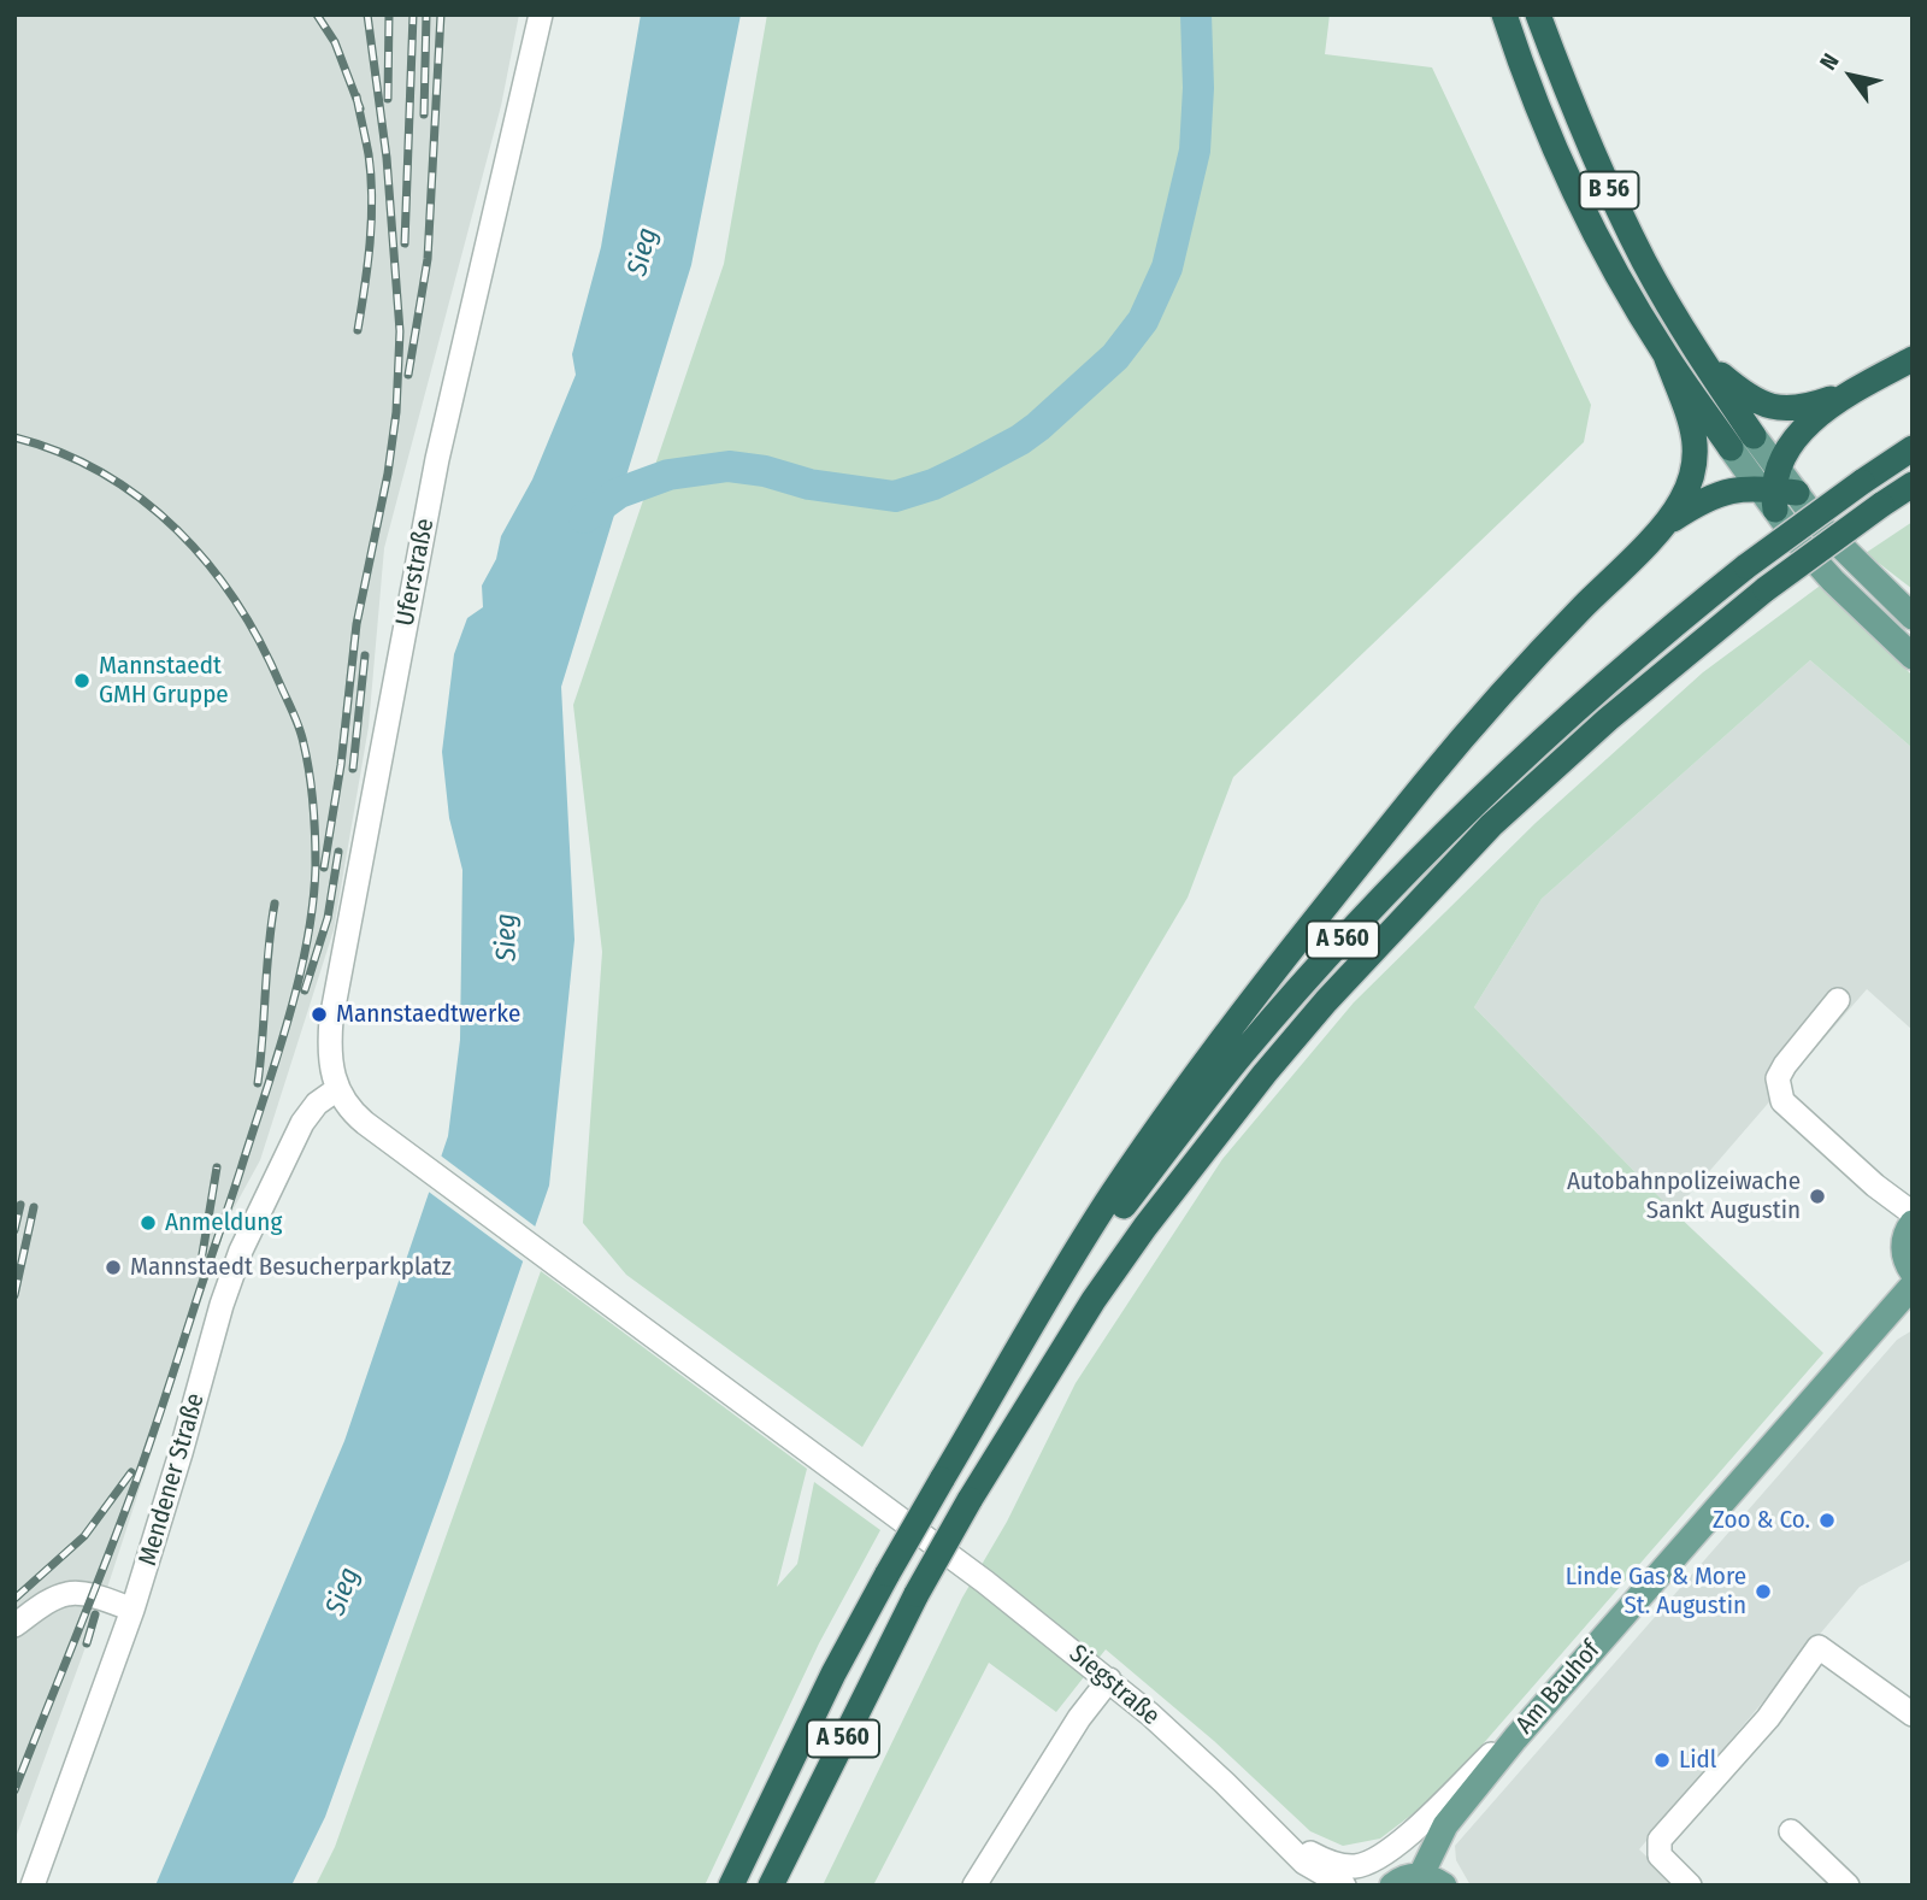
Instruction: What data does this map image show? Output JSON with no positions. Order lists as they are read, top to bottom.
{
  "streets": {
    "highway": ["B 56", "A 560"],
    "main road": ["Am Bauhof"],
    "street": ["Uferstraße", "Mendener Straße", "Siegstraße"]
  },
  "crossings": [
    ["Uferstraße", "Mendener Straße"],
    ["Uferstraße", "Siegstraße"]
  ],
  "water": ["Sieg"],
  "places": [
    "Mannstaedt GMH Gruppe",
    "Mannstaedtwerke",
    "Autobahnpolizeiwache Sankt Augustin",
    "Anmeldung",
    "Mannstaedt Besucherparkplatz",
    "Zoo & Co.",
    "Linde Gas & More St. Augustin",
    "Lidl"
  ],
  "north": "top left"
}
